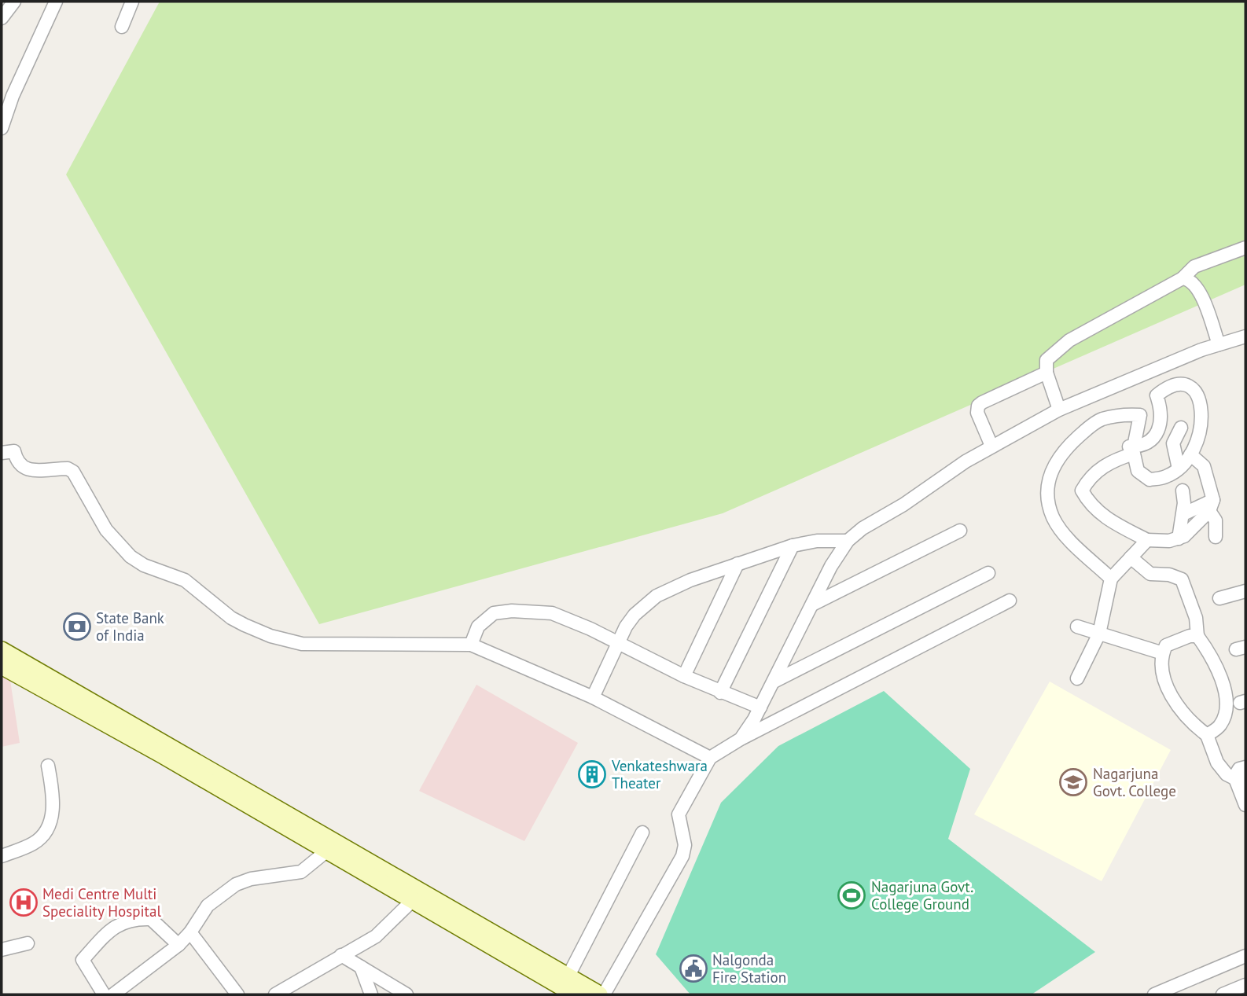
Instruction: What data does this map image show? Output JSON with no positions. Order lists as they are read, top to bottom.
{
  "places": {
    "bank": ["State Bank of India"],
    "building": ["Venkateshwara Theater"],
    "school or university": ["Nagarjuna Govt. College"],
    "sports": ["Nagarjuna Govt. College Ground"],
    "hospital": ["Medi Centre Multi Speciality Hospital"],
    "public building": ["Nalgonda Fire Station"]
  }
}
